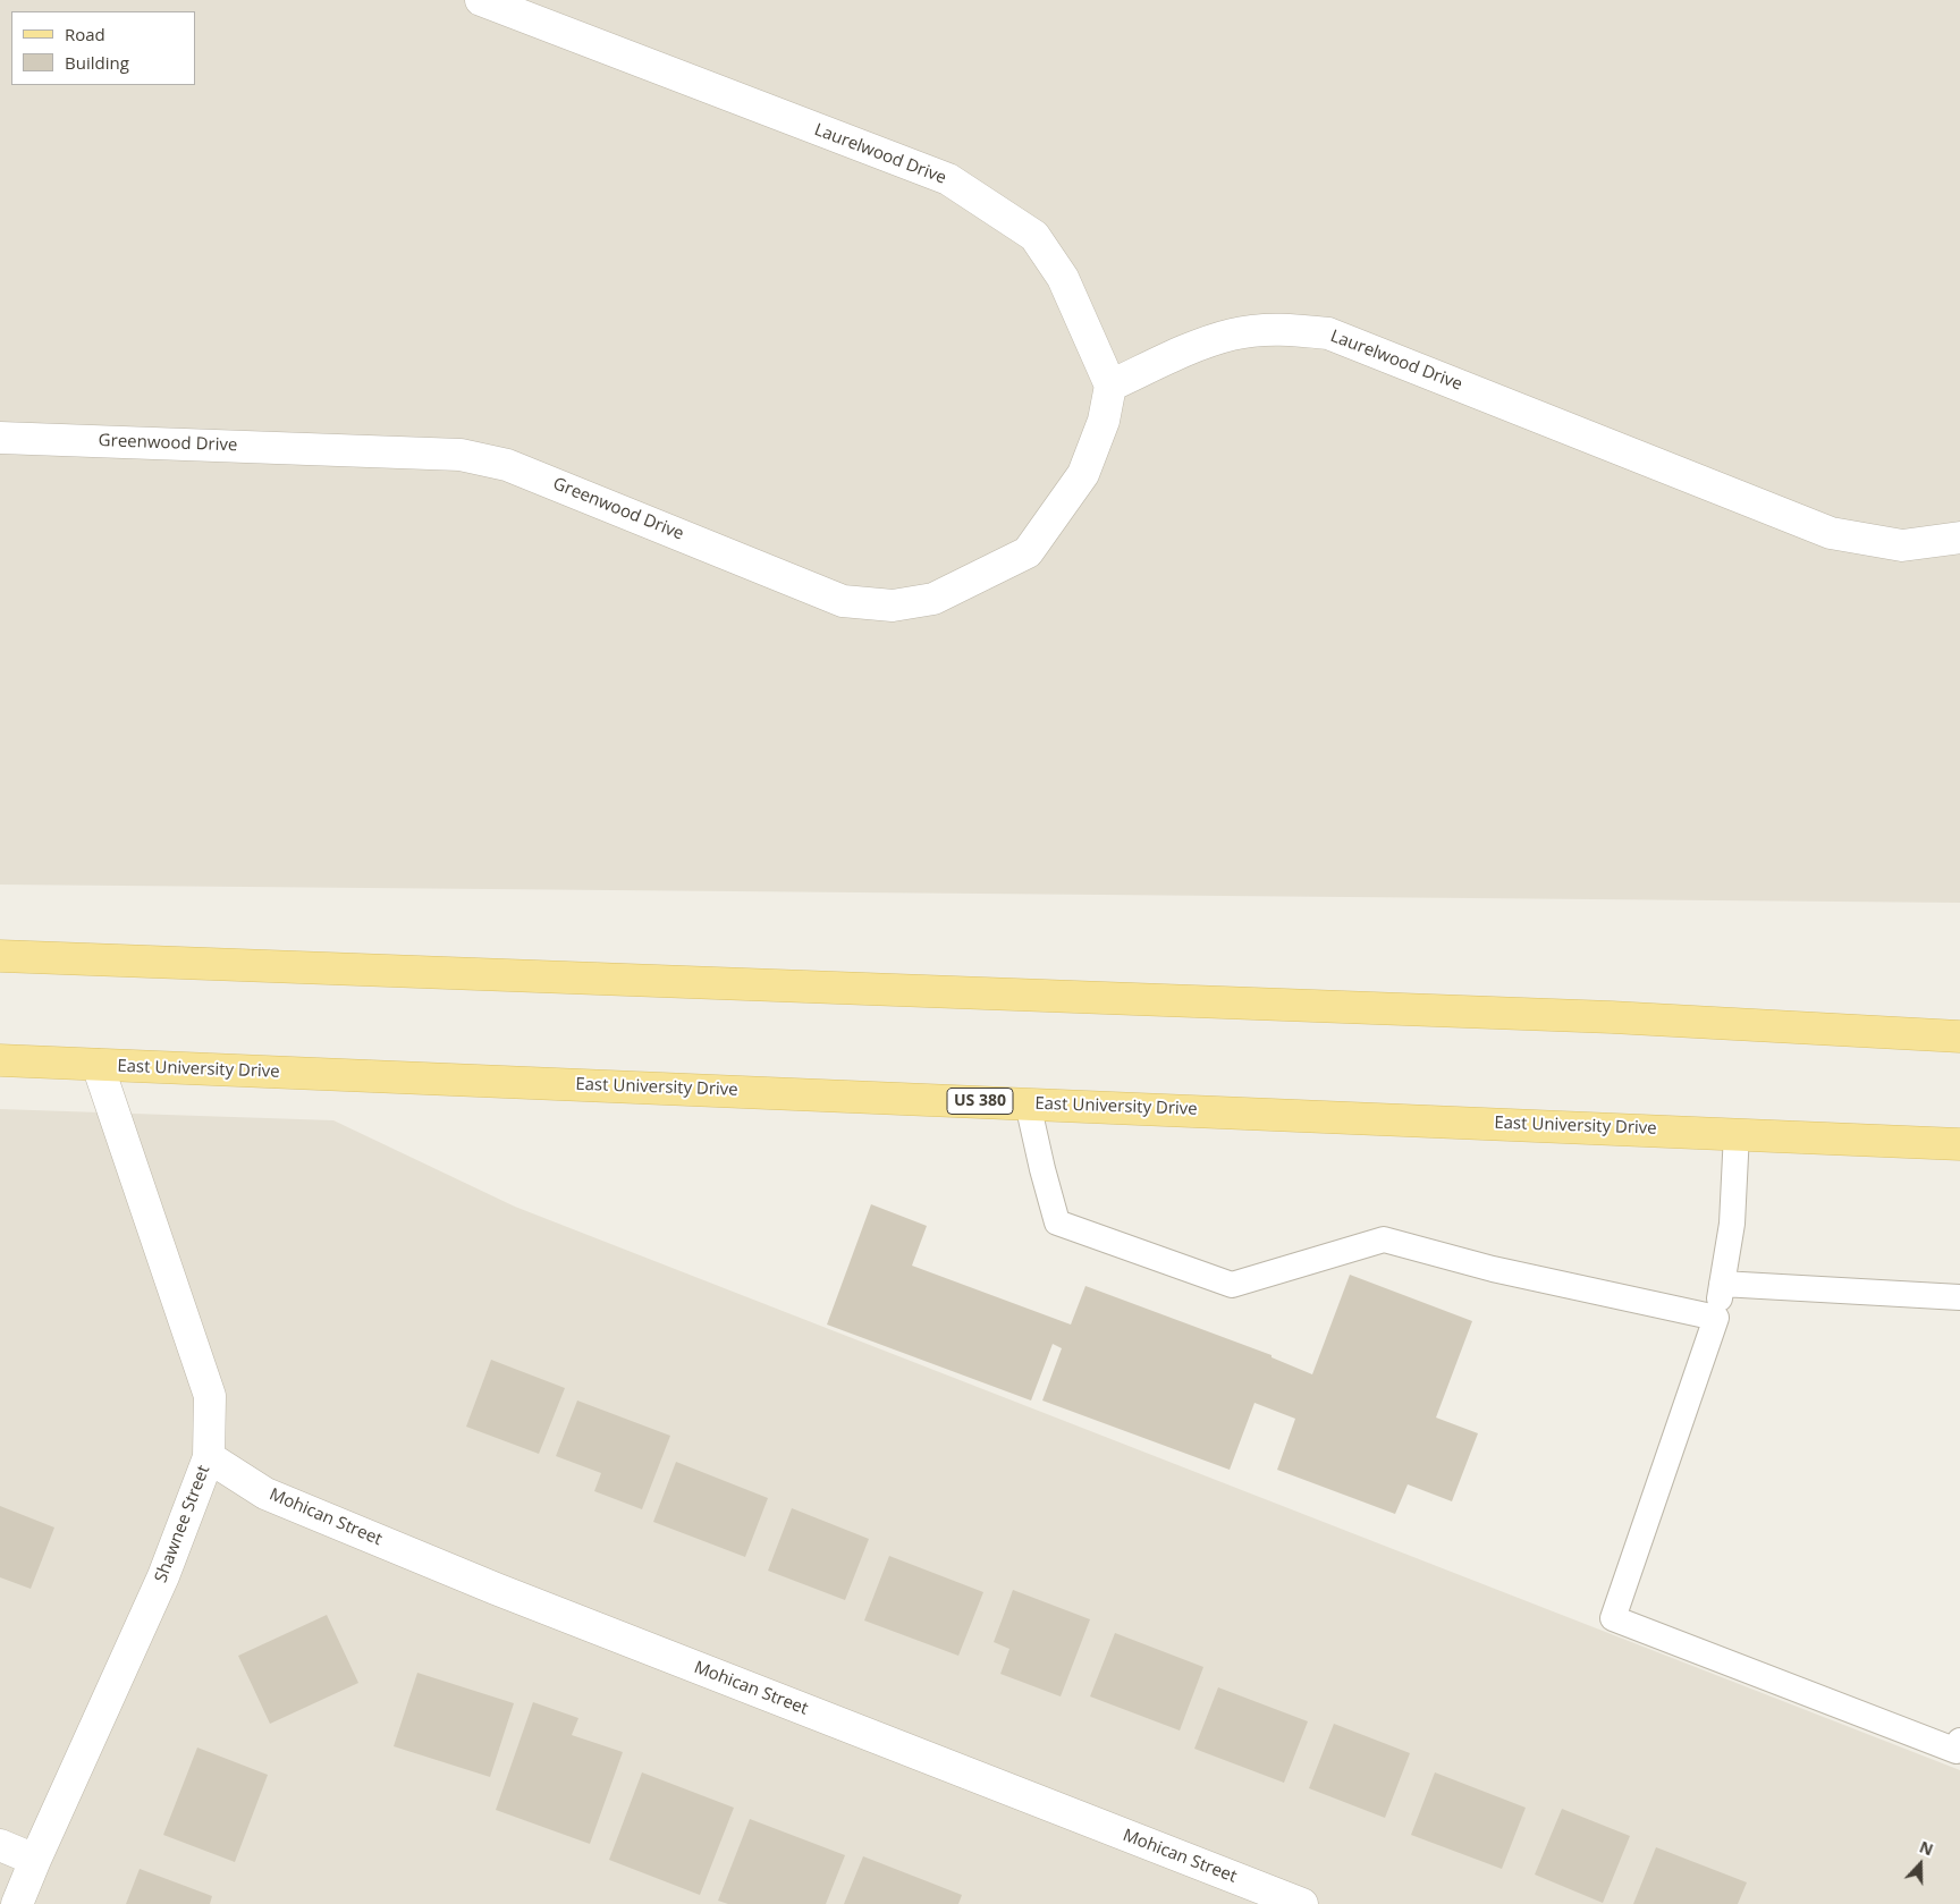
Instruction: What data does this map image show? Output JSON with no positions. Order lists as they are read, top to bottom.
{
  "streets": {
    "main road": ["East University Drive", "US 380"],
    "street": [
      "Laurelwood Drive",
      "Greenwood Drive",
      "Mohican Street",
      "Shawnee Street"
    ]
  },
  "crossings": [
    ["Laurelwood Drive", "Greenwood Drive"],
    ["East University Drive", "Shawnee Street"],
    ["Mohican Street", "Shawnee Street"]
  ],
  "legend": ["Road", "Building"],
  "north": "top"
}
